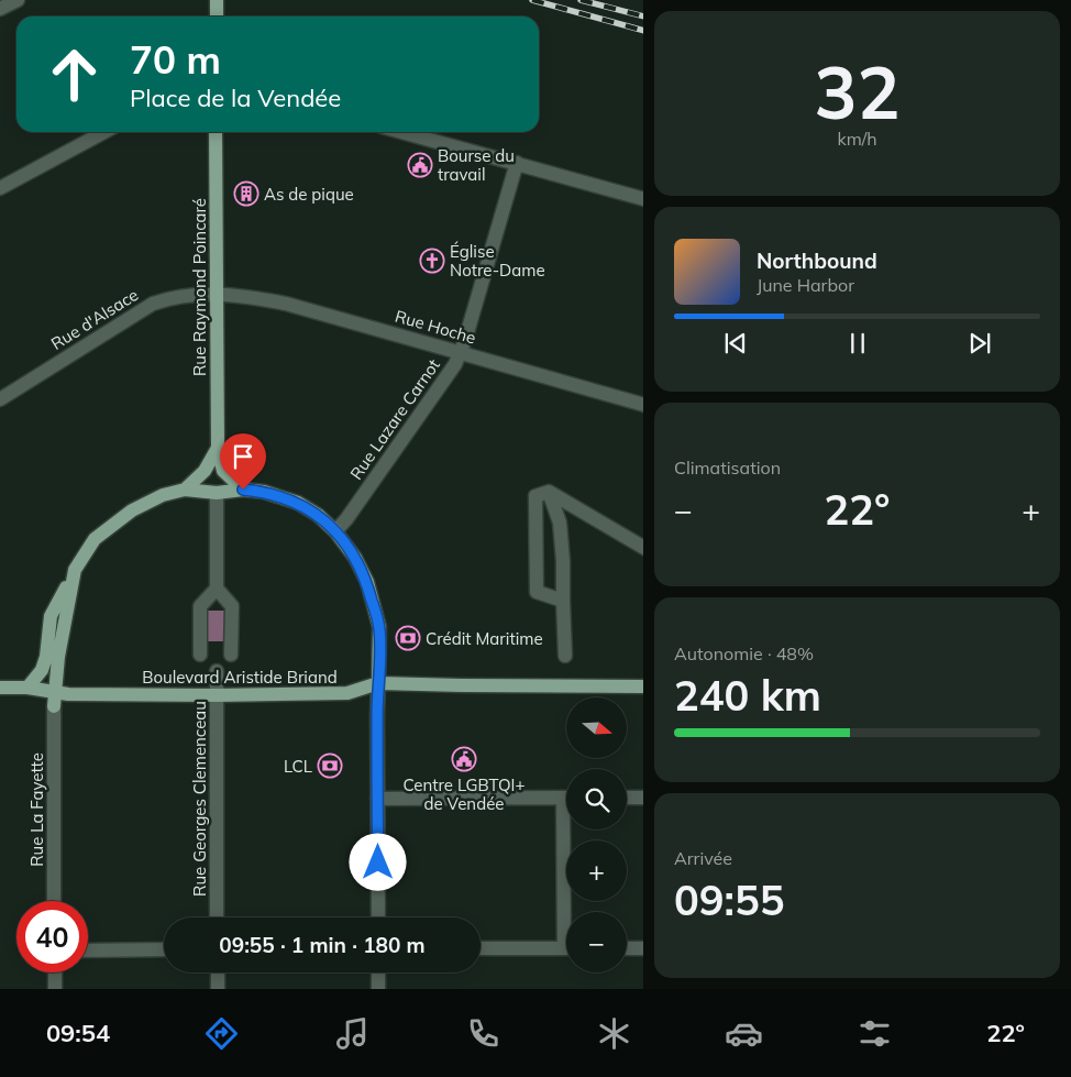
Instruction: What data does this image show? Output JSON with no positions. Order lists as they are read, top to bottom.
{
  "streets": {
    "main road": ["Rue Raymond Poincaré", "Boulevard Aristide Briand"],
    "street": [
      "Rue d'Alsace",
      "Rue Hoche",
      "Rue Lazare Carnot",
      "Rue Georges Clemenceau",
      "Rue La Fayette"
    ]
  },
  "crossings": [
    ["Rue Raymond Poincaré", "Rue d'Alsace"],
    ["Rue Raymond Poincaré", "Rue Hoche"],
    ["Rue d'Alsace", "Rue Hoche"],
    ["Rue Hoche", "Rue Lazare Carnot"],
    ["Boulevard Aristide Briand", "Rue Georges Clemenceau"],
    ["Boulevard Aristide Briand", "Rue La Fayette"]
  ],
  "places": {
    "public building": ["Bourse du travail", "Centre LGBTQI+ de Vendée"],
    "building": ["As de pique"],
    "church": ["Église Notre-Dame"],
    "bank": ["Crédit Maritime", "LCL"]
  },
  "north": "right",
  "page": {
    "tile": [
      ["32", "km/h"],
      "Climatisation",
      ["Autonomie · 48%", "240 km"],
      ["Arrivée", "09:55"]
    ],
    "turn": ["70 m", "Place de la Vendée"],
    "song": ["Northbound", "June Harbor"],
    "heat": ["−", "22°", "+"],
    "map_buttons": ["+", "−"],
    "limit": "40",
    "trip": "09:55 · 1 min · 180 m",
    "tabs": ["09:54", "22°"]
  }
}
